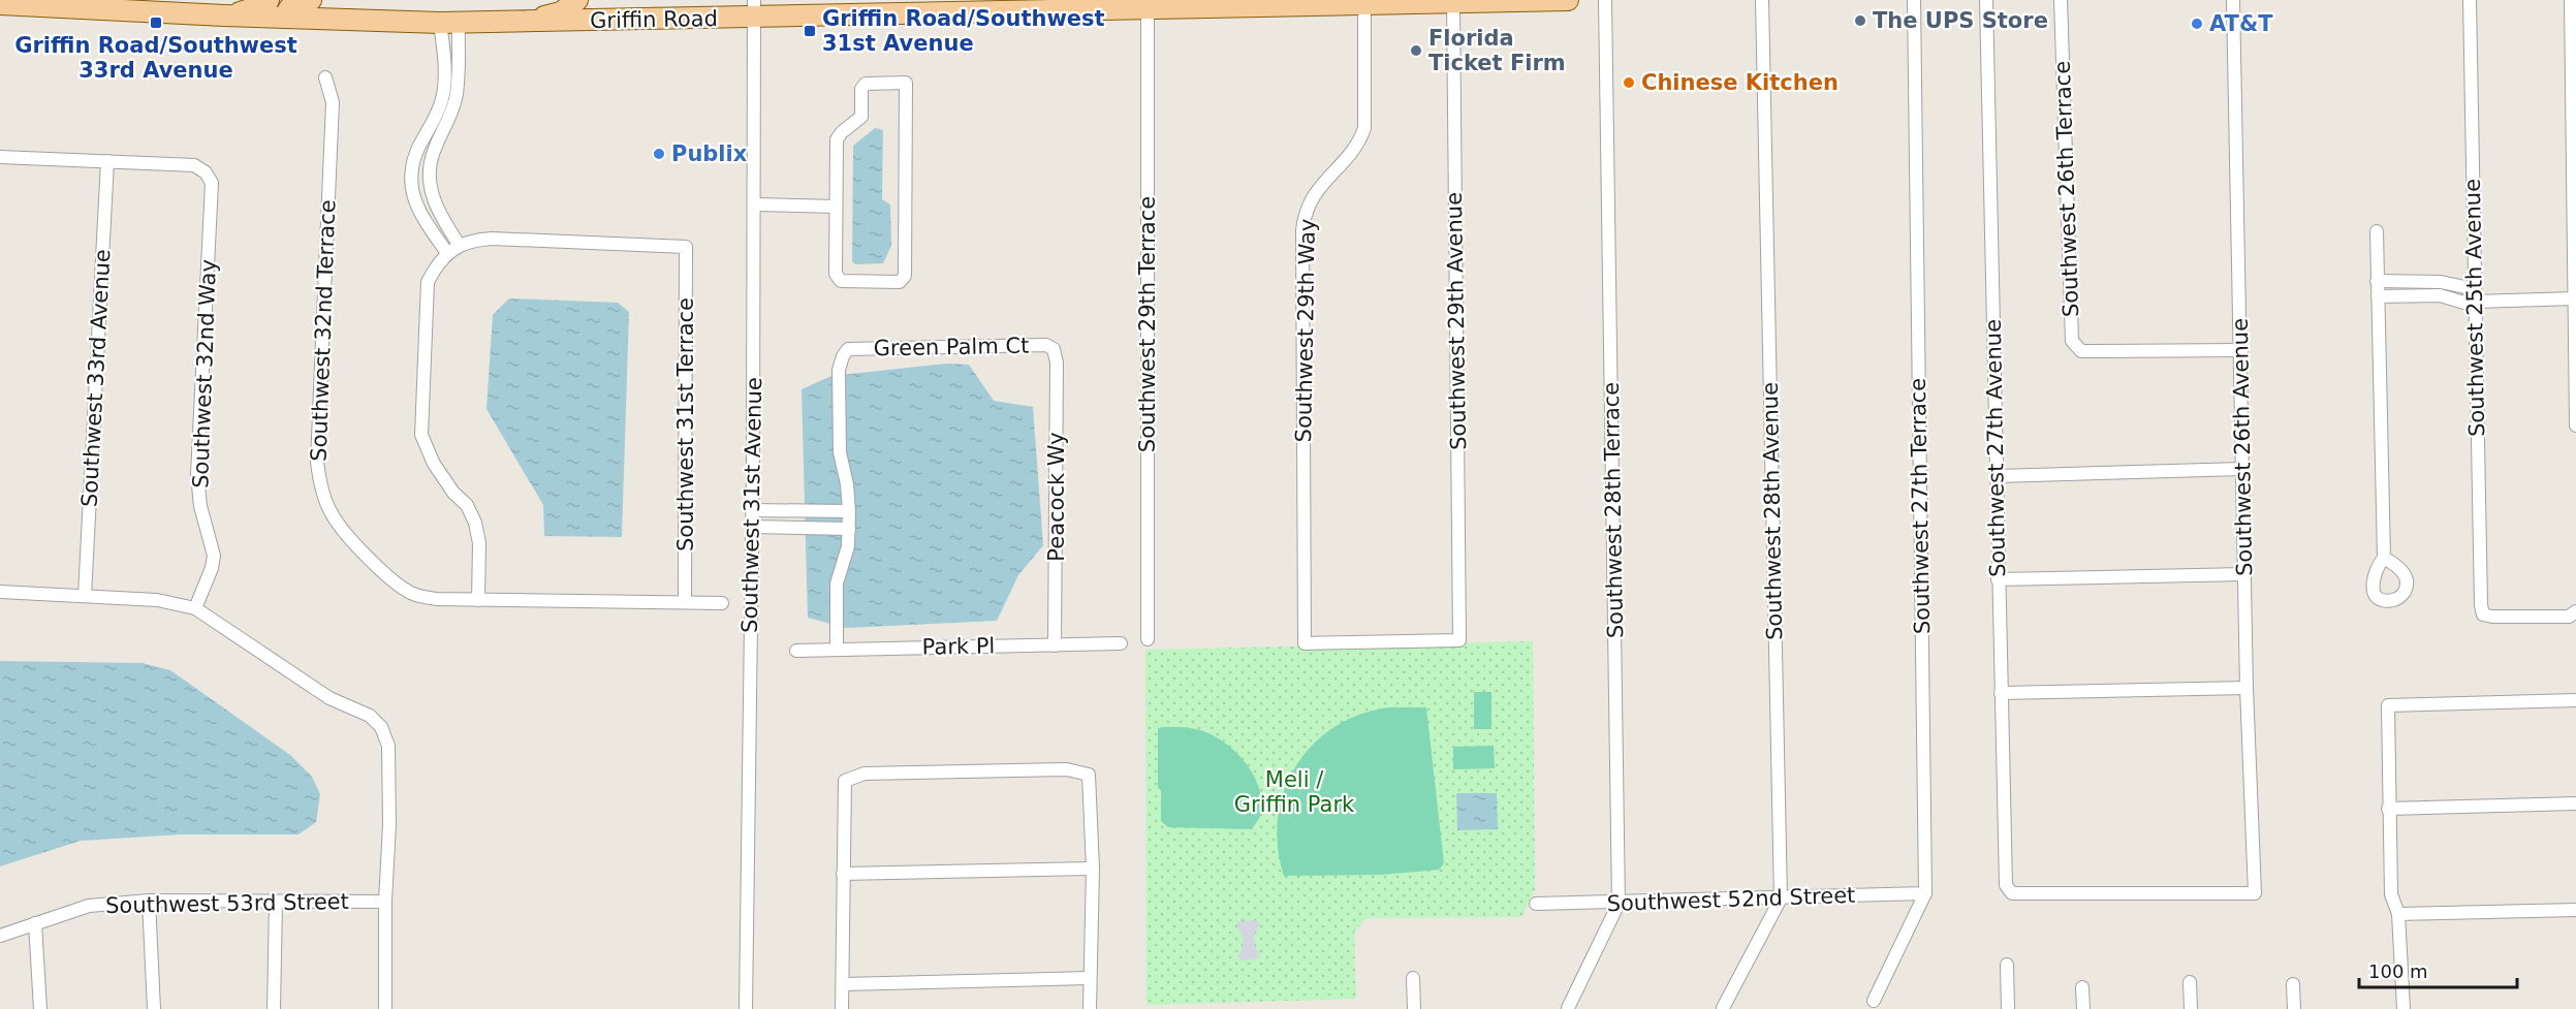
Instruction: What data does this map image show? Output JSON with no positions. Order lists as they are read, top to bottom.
{
  "streets": {
    "main road": ["Griffin Road"],
    "street": [
      "Southwest 26th Terrace",
      "Southwest 25th Avenue",
      "Southwest 29th Avenue",
      "Southwest 29th Terrace",
      "Southwest 32nd Terrace",
      "Southwest 29th Way",
      "Green Palm Ct",
      "Southwest 32nd Way",
      "Southwest 33rd Avenue",
      "Southwest 31st Terrace",
      "Southwest 26th Avenue",
      "Southwest 27th Avenue",
      "Peacock Wy",
      "Southwest 31st Avenue",
      "Southwest 27th Terrace",
      "Southwest 28th Terrace",
      "Southwest 28th Avenue",
      "Park Pl",
      "Southwest 52nd Street",
      "Southwest 53rd Street"
    ]
  },
  "crossings": [
    ["Griffin Road", "Southwest 29th Avenue"],
    ["Griffin Road", "Southwest 29th Terrace"],
    ["Griffin Road", "Southwest 29th Way"],
    ["Griffin Road", "Southwest 31st Avenue"],
    ["Southwest 26th Terrace", "Southwest 26th Avenue"],
    ["Southwest 29th Avenue", "Southwest 29th Way"],
    ["Southwest 32nd Terrace", "Southwest 31st Terrace"],
    ["Green Palm Ct", "Peacock Wy"],
    ["Southwest 32nd Way", "Southwest 33rd Avenue"],
    ["Southwest 26th Avenue", "Southwest 27th Avenue"],
    ["Peacock Wy", "Park Pl"],
    ["Southwest 27th Terrace", "Southwest 52nd Street"],
    ["Southwest 28th Terrace", "Southwest 52nd Street"],
    ["Southwest 28th Avenue", "Southwest 52nd Street"]
  ],
  "parks": ["Meli / Griffin Park"],
  "places": {
    "other": [
      "The UPS Store",
      "AT&T",
      "Florida Ticket Firm",
      "Chinese Kitchen",
      "Publix"
    ],
    "transit": ["Griffin Road/Southwest 33rd Avenue", "Griffin Road/Southwest 31st Avenue"]
  },
  "scale_bar": "100 m"
}
